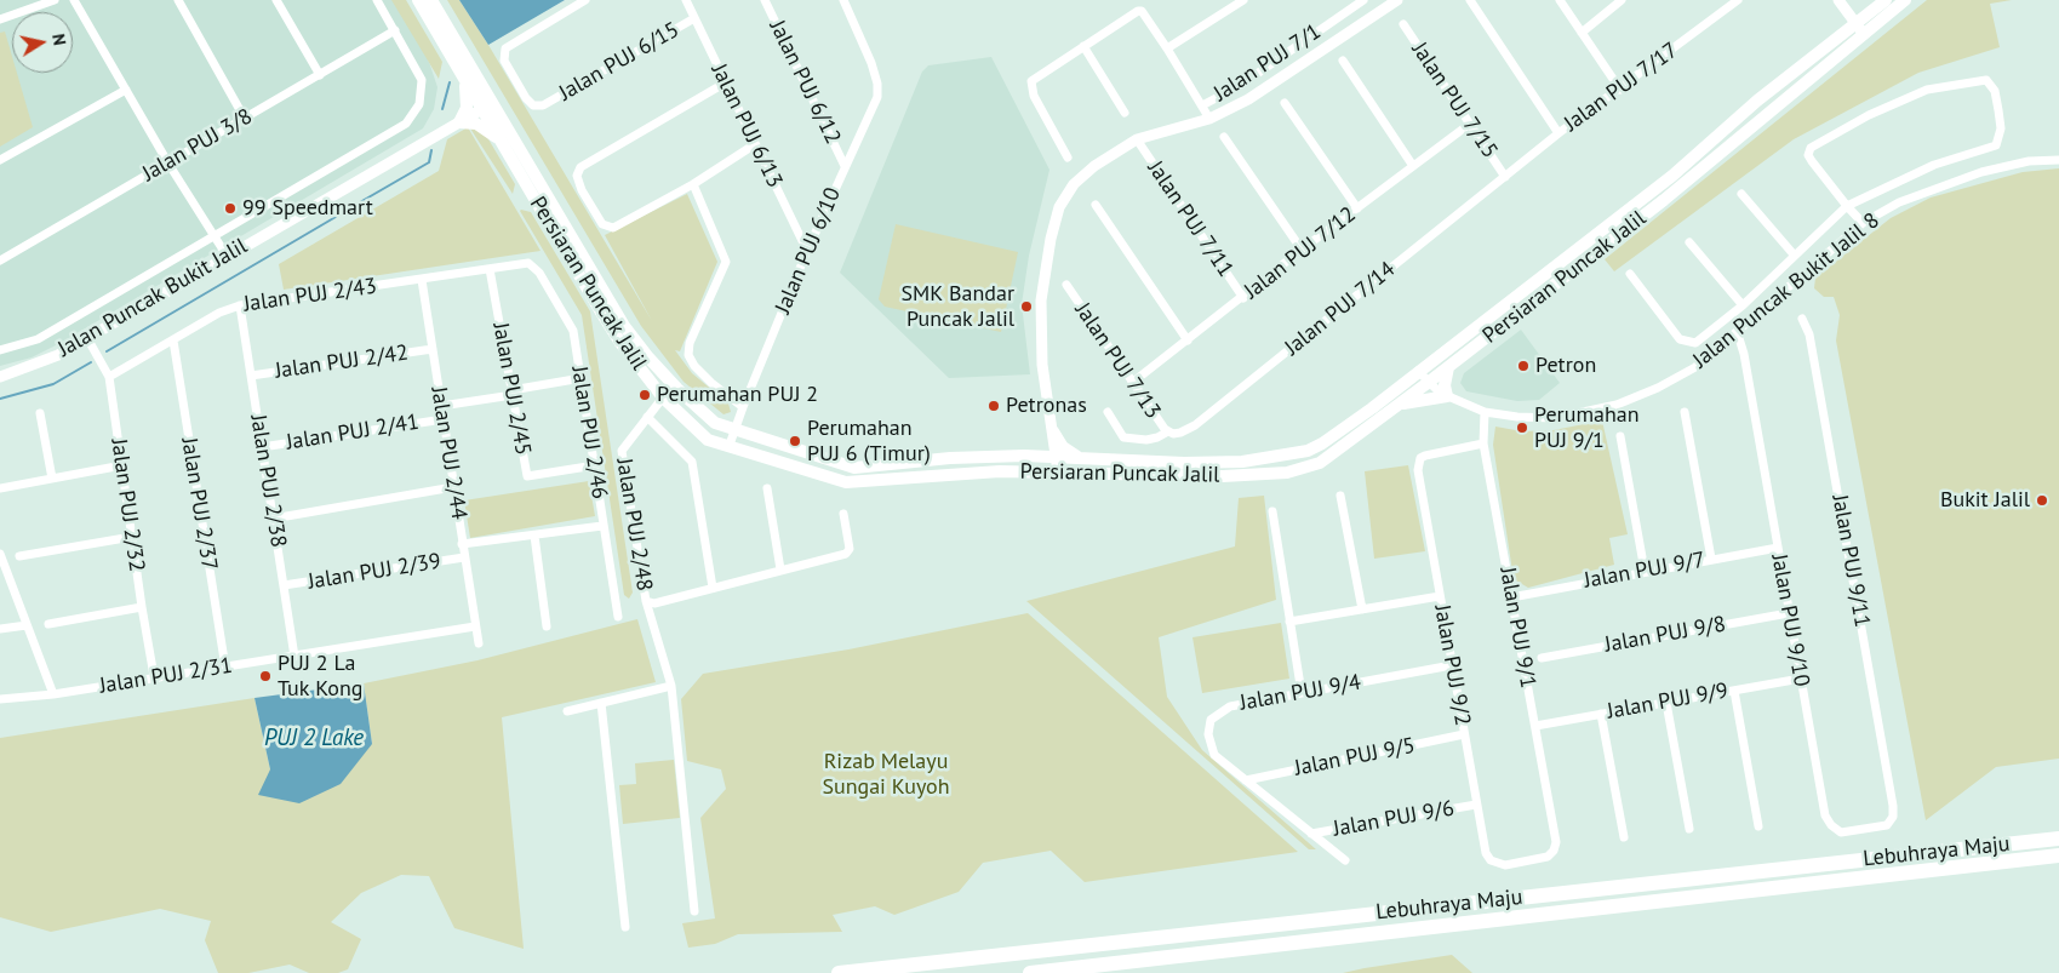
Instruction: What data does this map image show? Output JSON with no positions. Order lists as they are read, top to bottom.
{
  "streets": {
    "highway": ["Lebuhraya Maju"],
    "main road": ["Persiaran Puncak Jalil"],
    "street": [
      "Jalan PUJ 6/15",
      "Jalan PUJ 7/1",
      "Jalan PUJ 6/12",
      "Jalan PUJ 7/17",
      "Jalan PUJ 7/15",
      "Jalan PUJ 6/13",
      "Jalan PUJ 3/8",
      "Jalan PUJ 7/11",
      "Jalan PUJ 6/10",
      "Jalan PUJ 7/12",
      "Jalan Puncak Bukit Jalil 8",
      "Jalan PUJ 2/43",
      "Jalan Puncak Bukit Jalil",
      "Jalan PUJ 7/14",
      "Jalan PUJ 7/13",
      "Jalan PUJ 2/42",
      "Jalan PUJ 2/45",
      "Jalan PUJ 2/41",
      "Jalan PUJ 2/46",
      "Jalan PUJ 2/44",
      "Jalan PUJ 2/38",
      "Jalan PUJ 2/37",
      "Jalan PUJ 2/32",
      "Jalan PUJ 2/48",
      "Jalan PUJ 9/11",
      "Jalan PUJ 9/7",
      "Jalan PUJ 2/39",
      "Jalan PUJ 9/10",
      "Jalan PUJ 9/1",
      "Jalan PUJ 9/8",
      "Jalan PUJ 9/2",
      "Jalan PUJ 2/31",
      "Jalan PUJ 9/4",
      "Jalan PUJ 9/9",
      "Jalan PUJ 9/5",
      "Jalan PUJ 9/6"
    ]
  },
  "crossings": [
    ["Jalan PUJ 6/15", "Jalan PUJ 6/13"],
    ["Jalan PUJ 6/12", "Jalan PUJ 6/10"],
    ["Jalan PUJ 7/17", "Jalan PUJ 7/15"],
    ["Jalan PUJ 7/17", "Jalan PUJ 7/14"],
    ["Jalan PUJ 7/15", "Jalan PUJ 7/12"],
    ["Jalan PUJ 7/15", "Jalan PUJ 7/14"],
    ["Jalan PUJ 6/13", "Jalan PUJ 6/10"],
    ["Jalan PUJ 7/11", "Jalan PUJ 7/12"],
    ["Jalan PUJ 6/10", "Persiaran Puncak Jalil"],
    ["Jalan PUJ 7/12", "Jalan PUJ 7/13"],
    ["Persiaran Puncak Jalil", "Jalan Puncak Bukit Jalil 8"],
    ["Persiaran Puncak Jalil", "Jalan Puncak Bukit Jalil"],
    ["Persiaran Puncak Jalil", "Jalan PUJ 2/48"],
    ["Jalan Puncak Bukit Jalil 8", "Jalan PUJ 9/10"],
    ["Jalan Puncak Bukit Jalil 8", "Jalan PUJ 9/1"],
    ["Jalan PUJ 2/43", "Jalan PUJ 2/45"],
    ["Jalan PUJ 2/43", "Jalan PUJ 2/46"],
    ["Jalan PUJ 2/43", "Jalan PUJ 2/44"],
    ["Jalan PUJ 2/43", "Jalan PUJ 2/38"],
    ["Jalan PUJ 2/43", "Jalan PUJ 2/37"],
    ["Jalan PUJ 2/43", "Jalan PUJ 2/32"],
    ["Jalan Puncak Bukit Jalil", "Jalan PUJ 2/32"],
    ["Jalan PUJ 7/14", "Jalan PUJ 7/13"],
    ["Jalan PUJ 2/42", "Jalan PUJ 2/44"],
    ["Jalan PUJ 2/42", "Jalan PUJ 2/38"],
    ["Jalan PUJ 2/45", "Jalan PUJ 2/46"],
    ["Jalan PUJ 2/41", "Jalan PUJ 2/44"],
    ["Jalan PUJ 2/41", "Jalan PUJ 2/38"],
    ["Jalan PUJ 2/46", "Jalan PUJ 2/48"],
    ["Jalan PUJ 2/44", "Jalan PUJ 2/48"],
    ["Jalan PUJ 2/44", "Jalan PUJ 2/39"],
    ["Jalan PUJ 2/44", "Jalan PUJ 2/31"],
    ["Jalan PUJ 2/38", "Jalan PUJ 2/39"],
    ["Jalan PUJ 2/38", "Jalan PUJ 2/31"],
    ["Jalan PUJ 2/37", "Jalan PUJ 2/31"],
    ["Jalan PUJ 2/32", "Jalan PUJ 2/31"],
    ["Jalan PUJ 9/11", "Jalan PUJ 9/10"],
    ["Jalan PUJ 9/7", "Jalan PUJ 9/10"],
    ["Jalan PUJ 9/7", "Jalan PUJ 9/1"],
    ["Jalan PUJ 9/10", "Jalan PUJ 9/8"],
    ["Jalan PUJ 9/10", "Jalan PUJ 9/9"],
    ["Jalan PUJ 9/1", "Jalan PUJ 9/2"],
    ["Jalan PUJ 9/1", "Jalan PUJ 9/9"],
    ["Jalan PUJ 9/2", "Jalan PUJ 9/4"],
    ["Jalan PUJ 9/2", "Jalan PUJ 9/5"],
    ["Jalan PUJ 9/2", "Jalan PUJ 9/6"],
    ["Jalan PUJ 9/4", "Jalan PUJ 9/5"],
    ["Jalan PUJ 9/4", "Jalan PUJ 9/6"]
  ],
  "water": ["PUJ 2 Lake"],
  "parks": ["Rizab Melayu Sungai Kuyoh"],
  "places": [
    "99 Speedmart",
    "SMK Bandar Puncak Jalil",
    "Petron",
    "Perumahan PUJ 2",
    "Petronas",
    "Perumahan PUJ 9/1",
    "Perumahan PUJ 6 (Timur)",
    "Bukit Jalil",
    "PUJ 2 La Tuk Kong"
  ],
  "north": "right"
}
